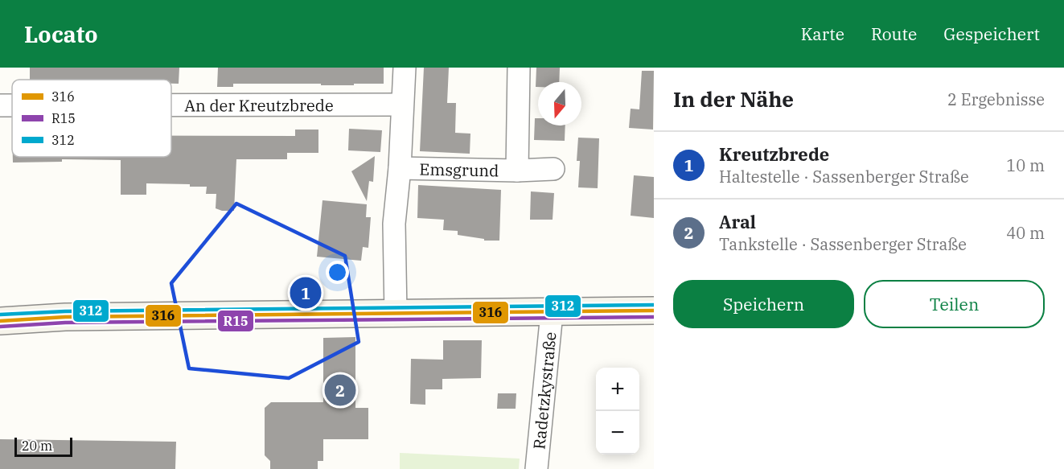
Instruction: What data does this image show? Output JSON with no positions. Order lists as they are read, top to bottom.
{
  "streets": {
    "street": ["An der Kreutzbrede", "Emsgrund", "Radetzkystraße"]
  },
  "lines": ["transit line 312", "transit line 316", "transit line R15"],
  "legend": ["316", "R15", "312"],
  "scale_bar": "20 m",
  "north": "bottom",
  "page": {
    "header": "Locato",
    "nav": ["Karte", "Route", "Gespeichert"],
    "heading": ["In der Nähe", "2 Ergebnisse"],
    "list": [
      {
        "mark": "1",
        "name": "Kreutzbrede",
        "note": "Haltestelle · Sassenberger Straße",
        "value": "10 m"
      },
      {
        "mark": "2",
        "name": "Aral",
        "note": "Tankstelle · Sassenberger Straße",
        "value": "40 m"
      }
    ],
    "buttons": ["Speichern", "Teilen"],
    "pins": ["1", "2"],
    "map_buttons": ["+", "−"],
    "scale": "20 m"
  }
}
